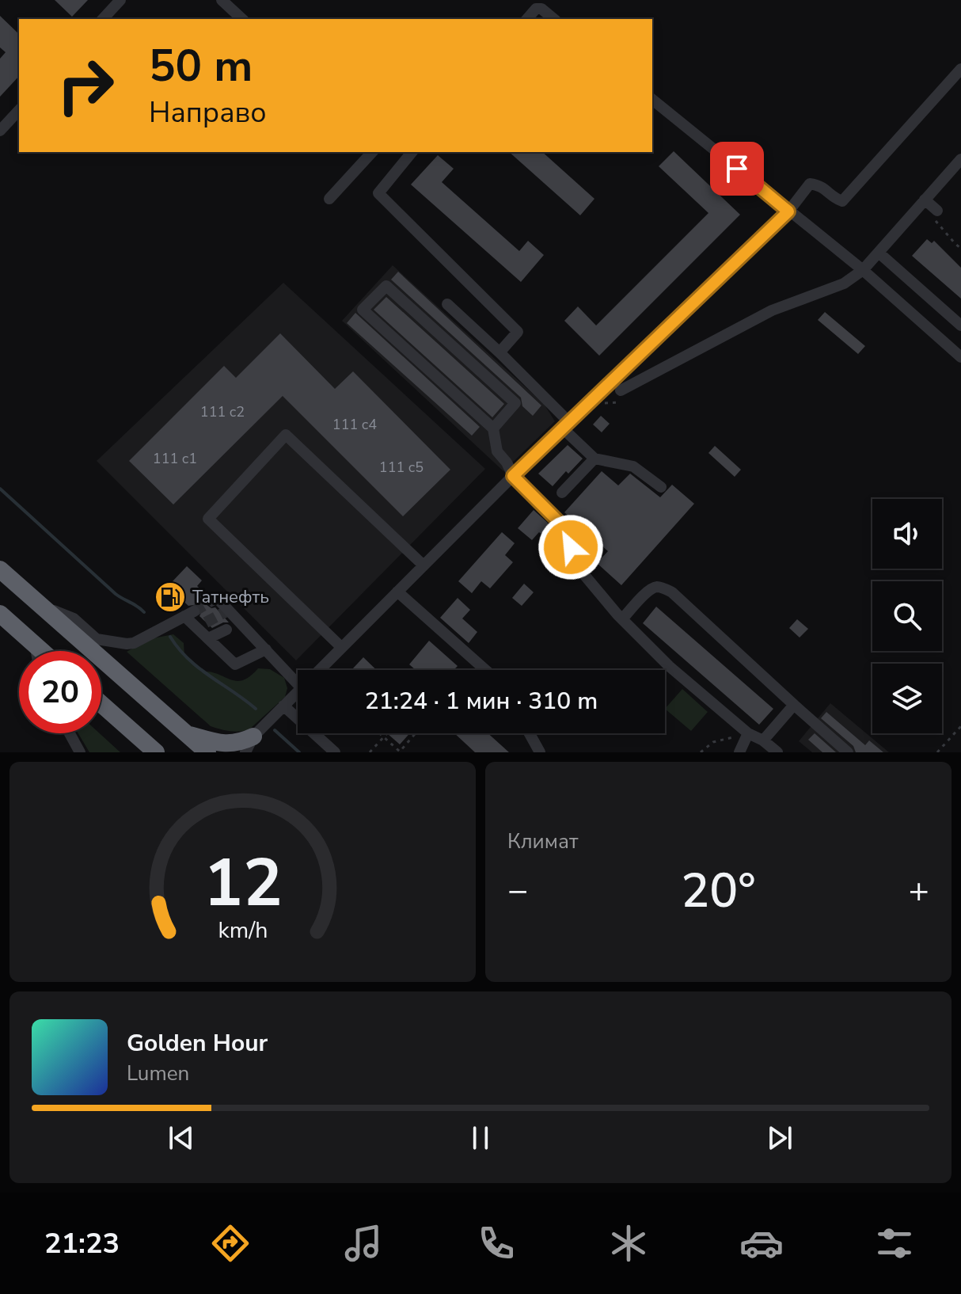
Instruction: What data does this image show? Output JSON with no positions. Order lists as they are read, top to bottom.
{
  "places": {
    "fuel station": ["Татнефть"]
  },
  "house_numbers": [
    "111 с2",
    "111 с4",
    "111 с1",
    "111 с5"
  ],
  "page": {
    "turn": ["50 m", "Направо"],
    "limit": "20",
    "trip": "21:24 · 1 мин · 310 m",
    "tile": "Климат",
    "heat": ["−", "20°", "+"],
    "song": ["Golden Hour", "Lumen"],
    "tabs": "21:23",
    "gauge": ["12", "km/h"]
  }
}
